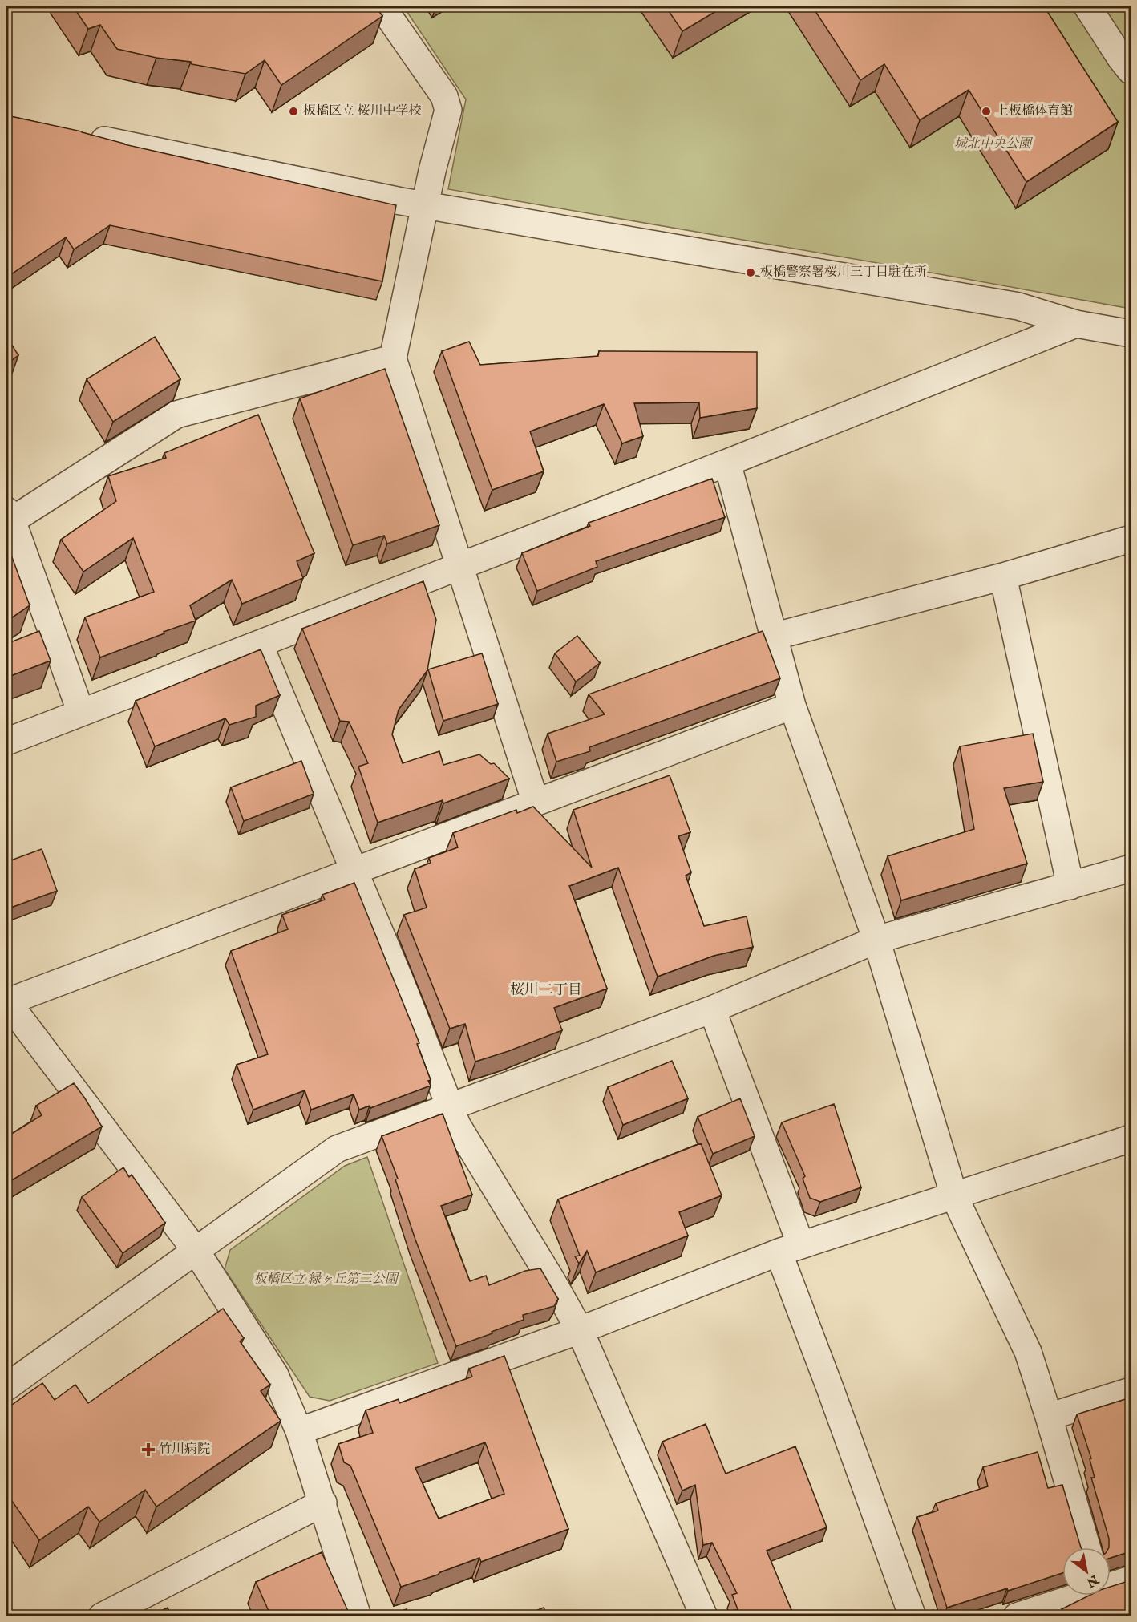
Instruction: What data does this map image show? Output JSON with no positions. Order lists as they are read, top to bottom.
{
  "districts": ["桜川二丁目"],
  "parks": ["城北中央公園", "板橋区立 緑ヶ丘第二公園"],
  "places": {
    "other": ["板橋区立 桜川中学校", "上板橋体育館", "板橋警察署桜川三丁目駐在所"],
    "health": ["竹川病院"]
  },
  "north": "bottom right"
}
